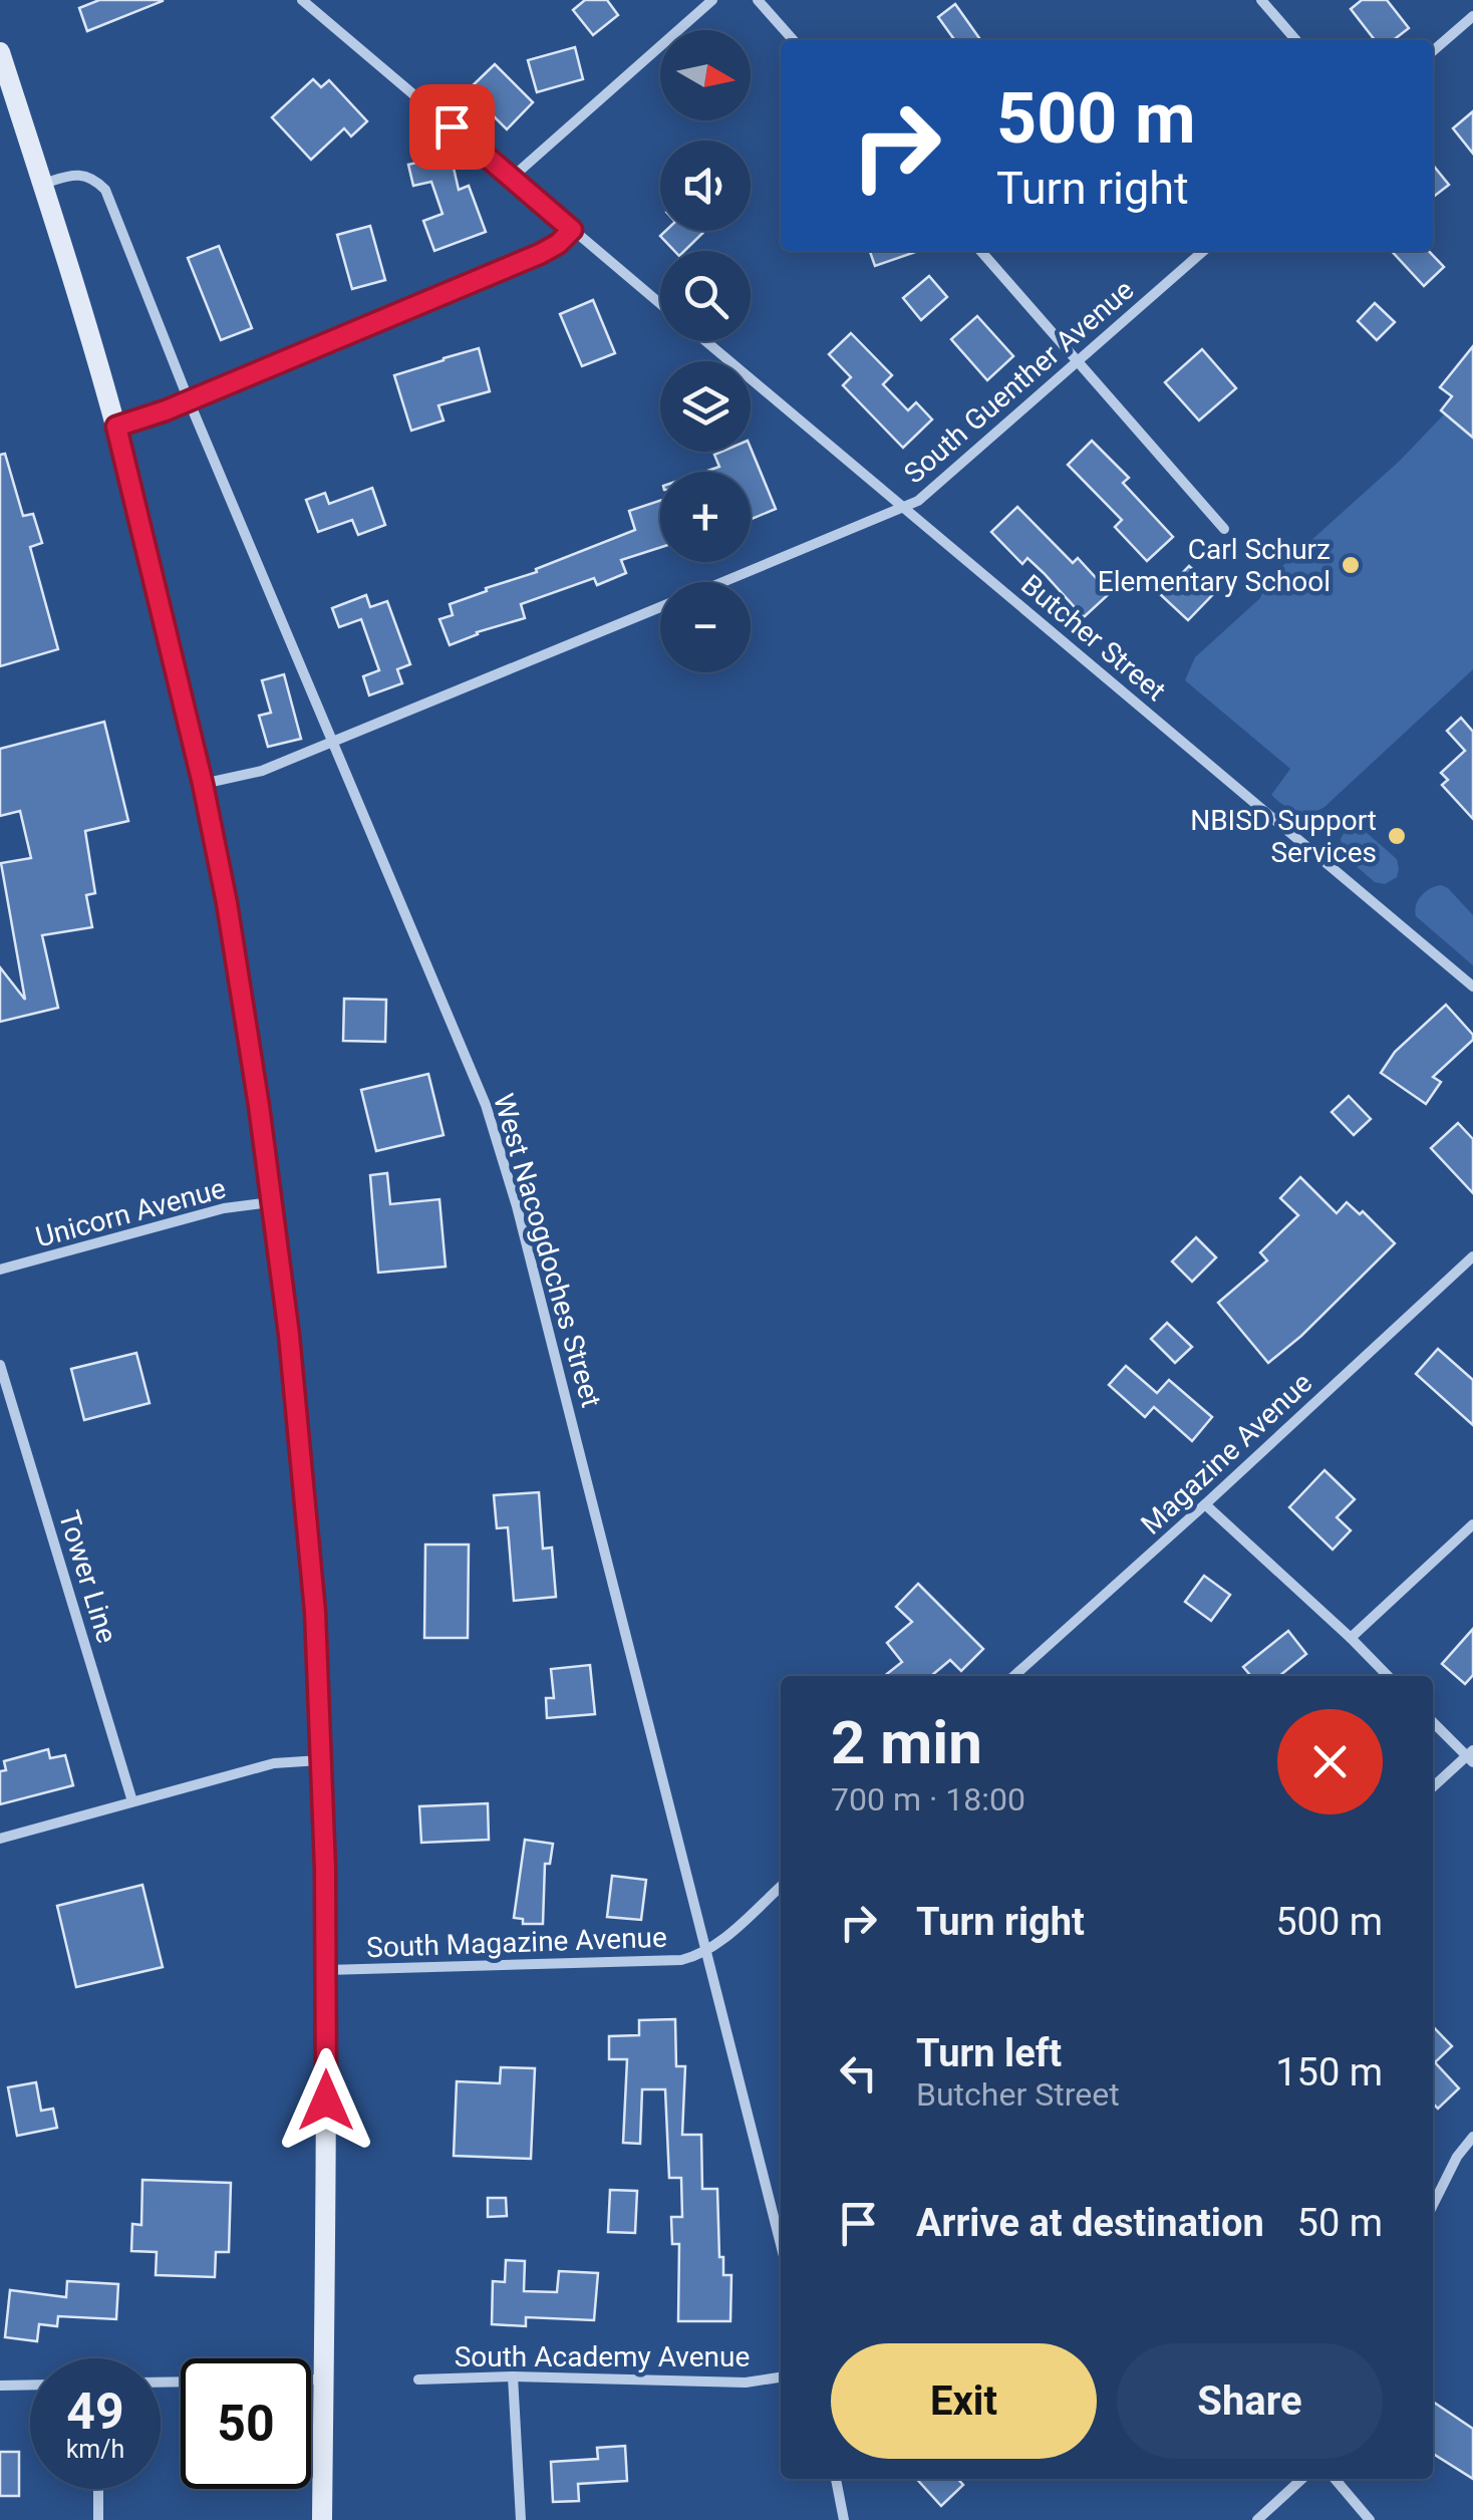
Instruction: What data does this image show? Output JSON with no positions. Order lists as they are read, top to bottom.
{
  "streets": {
    "street": [
      "South Guenther Avenue",
      "Butcher Street",
      "Unicorn Avenue",
      "West Nacogdoches Street",
      "Magazine Avenue",
      "Tower Line",
      "South Magazine Avenue",
      "South Academy Avenue"
    ]
  },
  "crossings": [
    ["South Guenther Avenue", "Butcher Street"],
    ["South Guenther Avenue", "West Nacogdoches Street"],
    ["West Nacogdoches Street", "South Magazine Avenue"]
  ],
  "places": ["Carl Schurz Elementary School", "NBISD Support Services"],
  "north": "right",
  "page": {
    "map_buttons": ["+", "−"],
    "turn": ["500 m", "Turn right"],
    "heading": ["2 min", "700 m · 18:00"],
    "list": [
      {
        "name": "Turn right",
        "value": "500 m"
      },
      {
        "name": "Turn left",
        "note": "Butcher Street",
        "value": "150 m"
      },
      {
        "name": "Arrive at destination",
        "value": "50 m"
      }
    ],
    "buttons": ["Exit", "Share"],
    "speed": "49 km/h",
    "limit": "50"
  }
}
